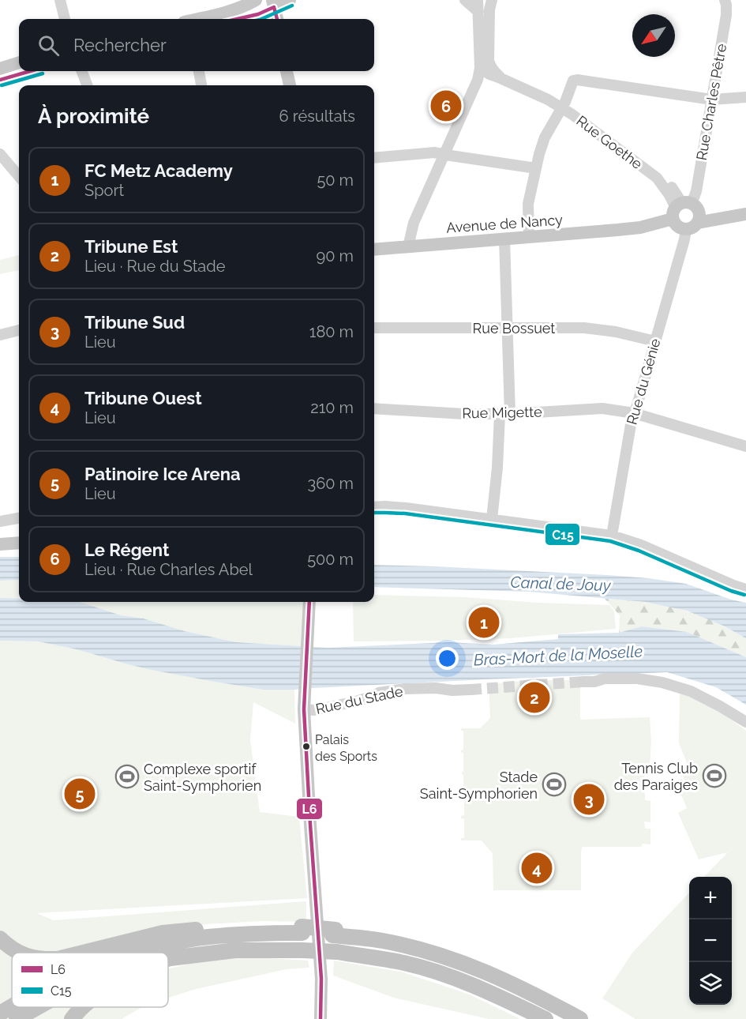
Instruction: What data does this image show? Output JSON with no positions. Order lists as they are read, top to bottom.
{
  "streets": {
    "main road": ["Avenue de Nancy"],
    "street": [
      "Rue Charles Pêtre",
      "Rue Goethe",
      "Rue Bossuet",
      "Rue du Génie",
      "Rue Migette",
      "Rue du Stade"
    ]
  },
  "crossings": [
    ["Rue Charles Pêtre", "Rue Goethe"],
    ["Rue Charles Pêtre", "Avenue de Nancy"],
    ["Rue Charles Pêtre", "Rue du Génie"],
    ["Rue Goethe", "Avenue de Nancy"],
    ["Rue Goethe", "Rue du Génie"],
    ["Avenue de Nancy", "Rue du Génie"],
    ["Rue Bossuet", "Rue du Génie"],
    ["Rue du Génie", "Rue Migette"]
  ],
  "water": ["Canal de Jouy", "Bras-Mort de la Moselle"],
  "places": {
    "other": ["Palais des Sports"],
    "sports": ["Tennis Club des Paraiges", "Complexe sportif Saint-Symphorien", "Stade Saint-Symphorien"]
  },
  "lines": ["transit line C15", "transit line L6"],
  "legend": ["L6", "C15"],
  "north": "bottom left",
  "page": {
    "search": "Rechercher",
    "heading": ["À proximité", "6 résultats"],
    "pins": [
      "6",
      "1",
      "2",
      "5",
      "3",
      "4"
    ],
    "list": [
      {
        "mark": "1",
        "name": "FC Metz Academy",
        "note": "Sport",
        "value": "50 m"
      },
      {
        "mark": "2",
        "name": "Tribune Est",
        "note": "Lieu · Rue du Stade",
        "value": "90 m"
      },
      {
        "mark": "3",
        "name": "Tribune Sud",
        "note": "Lieu",
        "value": "180 m"
      },
      {
        "mark": "4",
        "name": "Tribune Ouest",
        "note": "Lieu",
        "value": "210 m"
      },
      {
        "mark": "5",
        "name": "Patinoire Ice Arena",
        "note": "Lieu",
        "value": "360 m"
      },
      {
        "mark": "6",
        "name": "Le Régent",
        "note": "Lieu · Rue Charles Abel",
        "value": "500 m"
      }
    ],
    "map_buttons": ["+", "−"]
  }
}
